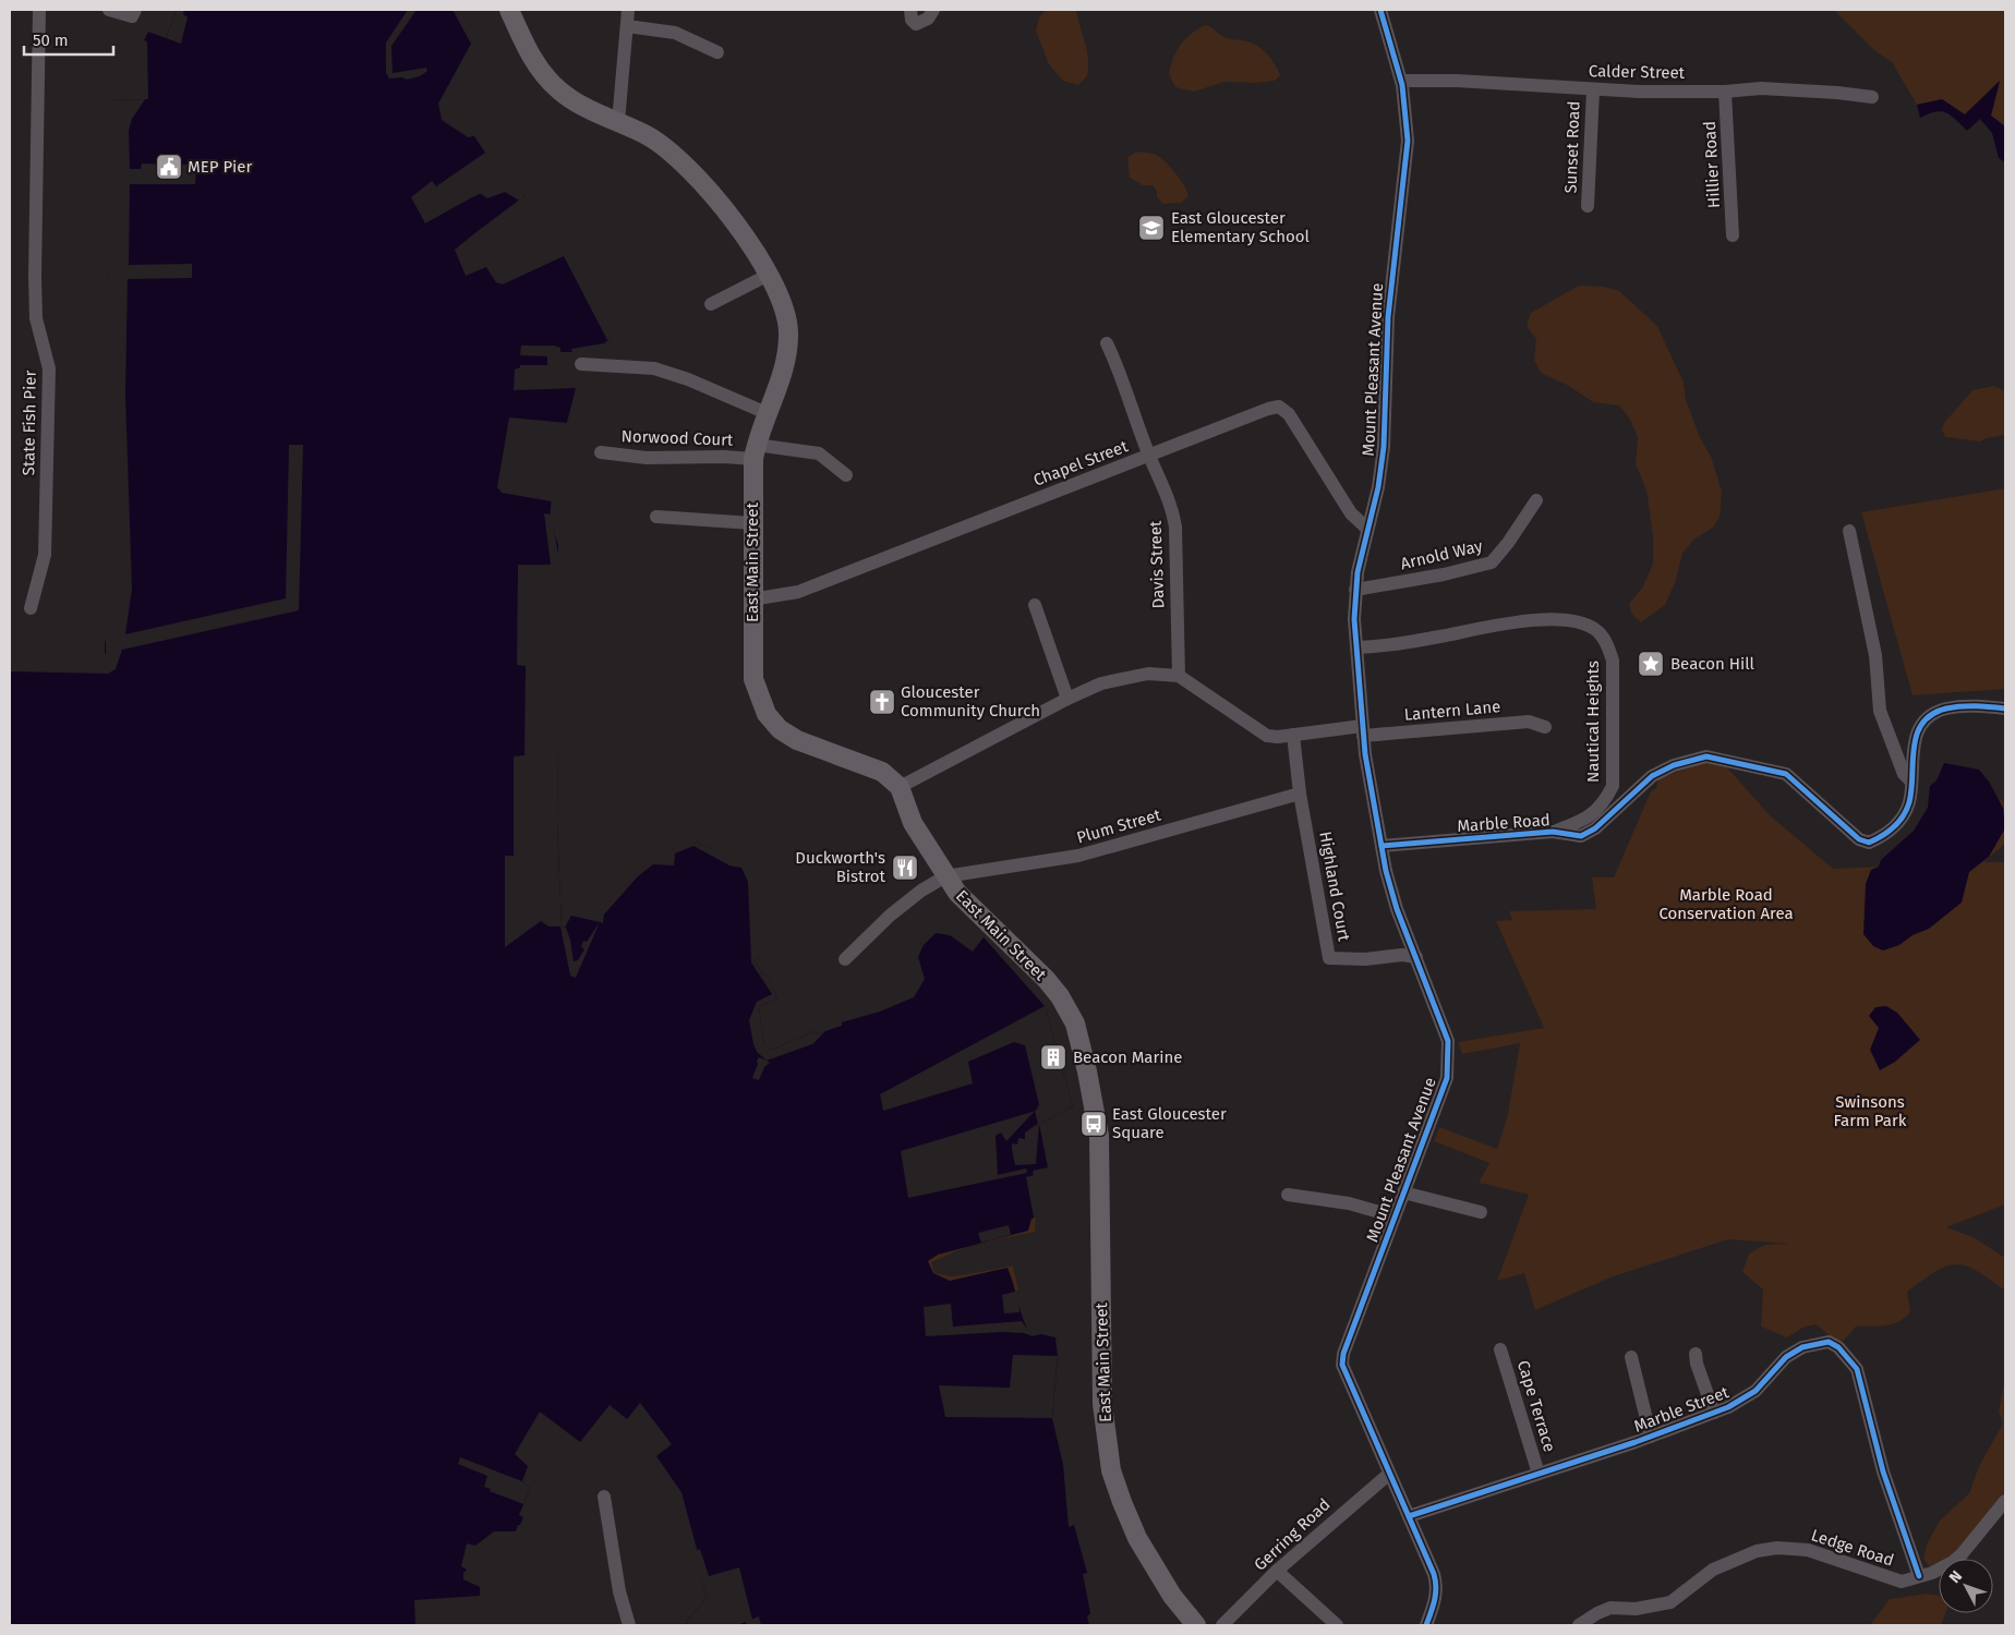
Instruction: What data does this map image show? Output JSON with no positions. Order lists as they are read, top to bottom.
{
  "streets": {
    "main road": ["East Main Street"],
    "street": [
      "Calder Street",
      "Sunset Road",
      "Hillier Road",
      "Mount Pleasant Avenue",
      "State Fish Pier",
      "Norwood Court",
      "Chapel Street",
      "Arnold Way",
      "Davis Street",
      "Lantern Lane",
      "Nautical Heights",
      "Marble Road",
      "Plum Street",
      "Highland Court",
      "Cape Terrace",
      "Marble Street",
      "Gerring Road",
      "Ledge Road"
    ]
  },
  "crossings": [
    ["Calder Street", "Sunset Road"],
    ["Calder Street", "Hillier Road"],
    ["Calder Street", "Mount Pleasant Avenue"],
    ["Mount Pleasant Avenue", "Chapel Street"],
    ["Mount Pleasant Avenue", "Arnold Way"],
    ["Mount Pleasant Avenue", "Lantern Lane"],
    ["Mount Pleasant Avenue", "Nautical Heights"],
    ["Mount Pleasant Avenue", "Marble Road"],
    ["Mount Pleasant Avenue", "Highland Court"],
    ["Mount Pleasant Avenue", "Marble Street"],
    ["Mount Pleasant Avenue", "Gerring Road"],
    ["Norwood Court", "East Main Street"],
    ["Chapel Street", "East Main Street"],
    ["Chapel Street", "Davis Street"],
    ["East Main Street", "Plum Street"],
    ["Davis Street", "Lantern Lane"],
    ["Lantern Lane", "Highland Court"],
    ["Nautical Heights", "Marble Road"],
    ["Plum Street", "Highland Court"],
    ["Cape Terrace", "Marble Street"],
    ["Marble Street", "Ledge Road"]
  ],
  "parks": ["Marble Road Conservation Area", "Swinsons Farm Park"],
  "places": {
    "public building": ["MEP Pier"],
    "school or university": ["East Gloucester Elementary School"],
    "place": ["Beacon Hill"],
    "church": ["Gloucester Community Church"],
    "restaurant": ["Duckworth's Bistrot"],
    "building": ["Beacon Marine"],
    "bus stop": ["East Gloucester Square"]
  },
  "scale_bar": "50 m",
  "north": "top left"
}
